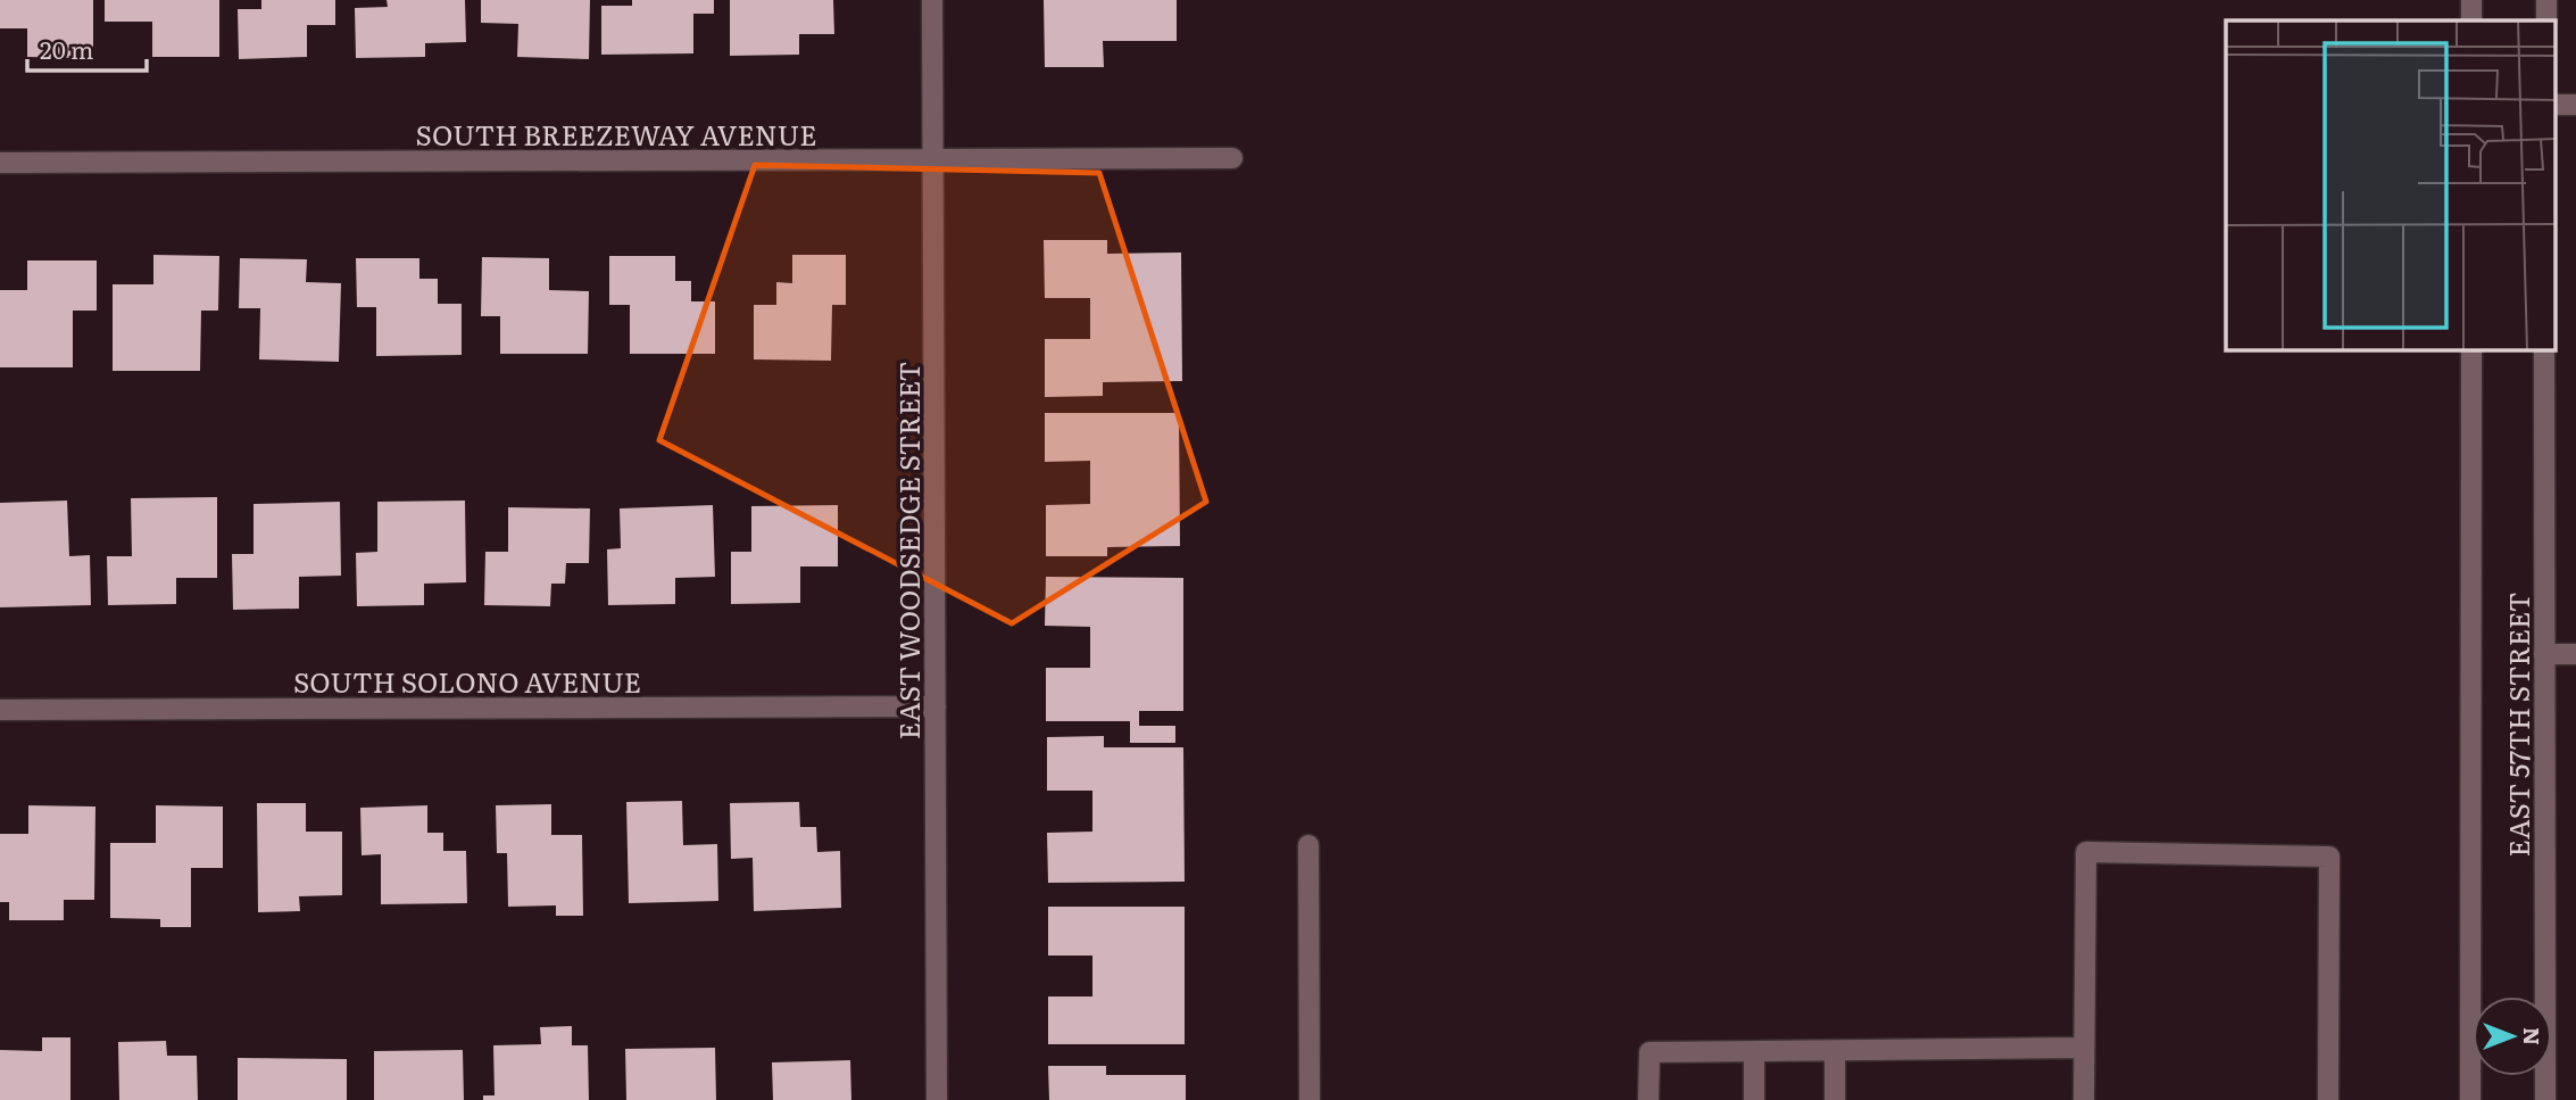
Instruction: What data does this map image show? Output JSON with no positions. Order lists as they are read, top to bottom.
{
  "streets": {
    "street": [
      "SOUTH BREEZEWAY AVENUE",
      "EAST WOODSEDGE STREET",
      "SOUTH SOLONO AVENUE",
      "EAST 57TH STREET"
    ]
  },
  "crossings": [
    ["SOUTH BREEZEWAY AVENUE", "EAST WOODSEDGE STREET"],
    ["EAST WOODSEDGE STREET", "SOUTH SOLONO AVENUE"]
  ],
  "scale_bar": "20 m",
  "north": "right"
}
